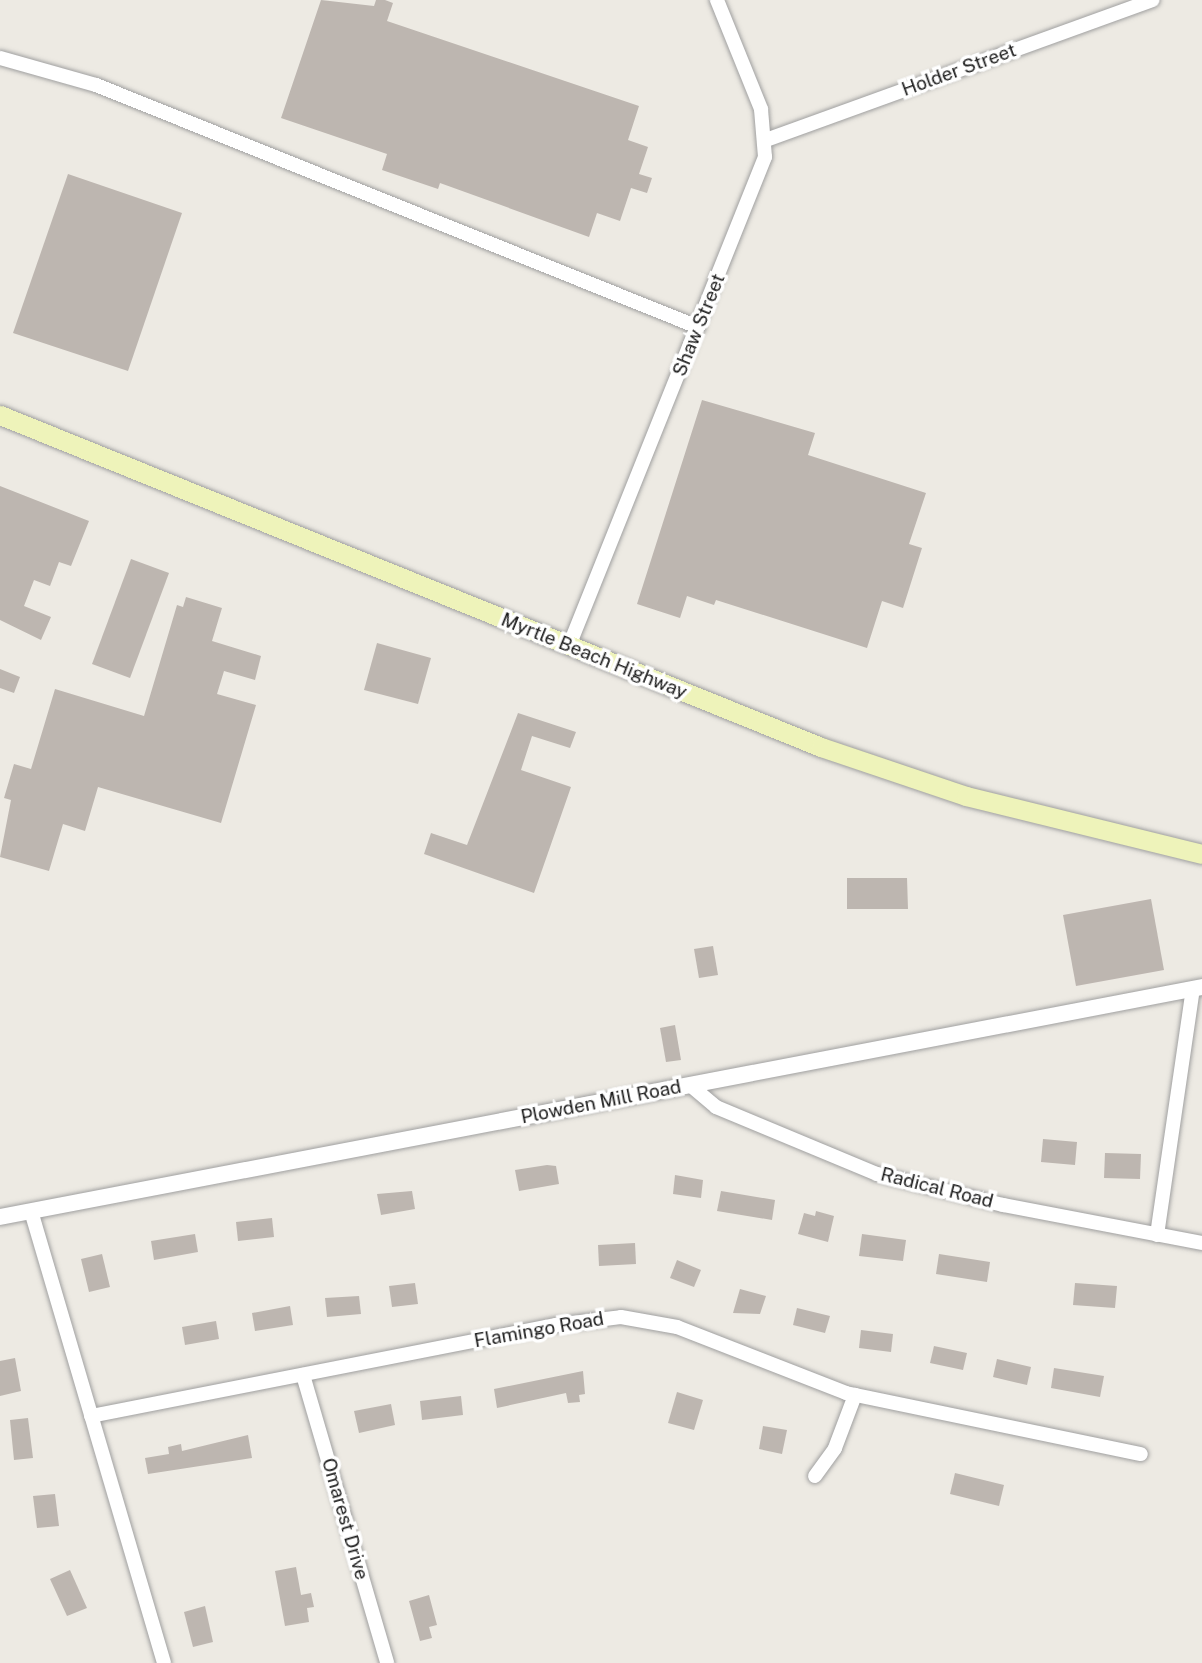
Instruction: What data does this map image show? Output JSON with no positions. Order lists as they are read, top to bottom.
{
  "streets": {
    "main road": ["Myrtle Beach Highway"],
    "street": [
      "Holder Street",
      "Shaw Street",
      "Plowden Mill Road",
      "Radical Road",
      "Flamingo Road",
      "Omarest Drive"
    ]
  },
  "crossings": [
    ["Holder Street", "Shaw Street"],
    ["Shaw Street", "Myrtle Beach Highway"],
    ["Plowden Mill Road", "Radical Road"],
    ["Flamingo Road", "Omarest Drive"]
  ]
}
